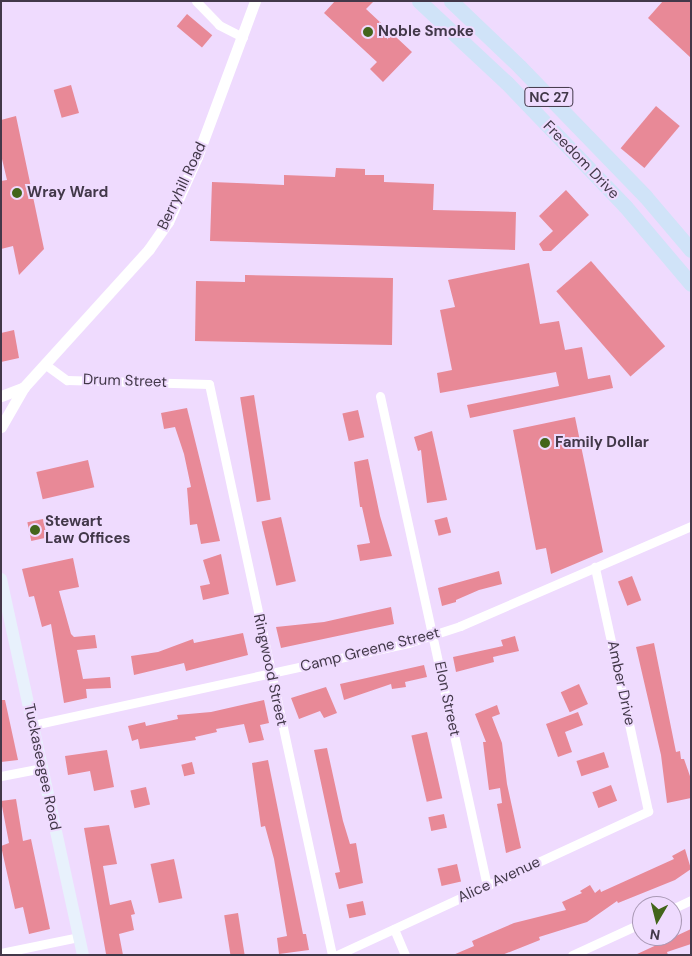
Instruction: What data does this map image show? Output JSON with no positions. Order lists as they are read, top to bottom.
{
  "streets": {
    "main road": ["NC 27", "Freedom Drive", "Tuckaseegee Road"],
    "street": [
      "Berryhill Road",
      "Drum Street",
      "Camp Greene Street",
      "Ringwood Street",
      "Amber Drive",
      "Elon Street",
      "Alice Avenue"
    ]
  },
  "crossings": [
    ["Berryhill Road", "Drum Street"],
    ["Drum Street", "Ringwood Street"],
    ["Camp Greene Street", "Ringwood Street"],
    ["Camp Greene Street", "Amber Drive"],
    ["Camp Greene Street", "Elon Street"],
    ["Camp Greene Street", "Tuckaseegee Road"],
    ["Amber Drive", "Alice Avenue"],
    ["Elon Street", "Alice Avenue"]
  ],
  "places": [
    "Noble Smoke",
    "Wray Ward",
    "Family Dollar",
    "Stewart Law Offices"
  ],
  "north": "bottom"
}
